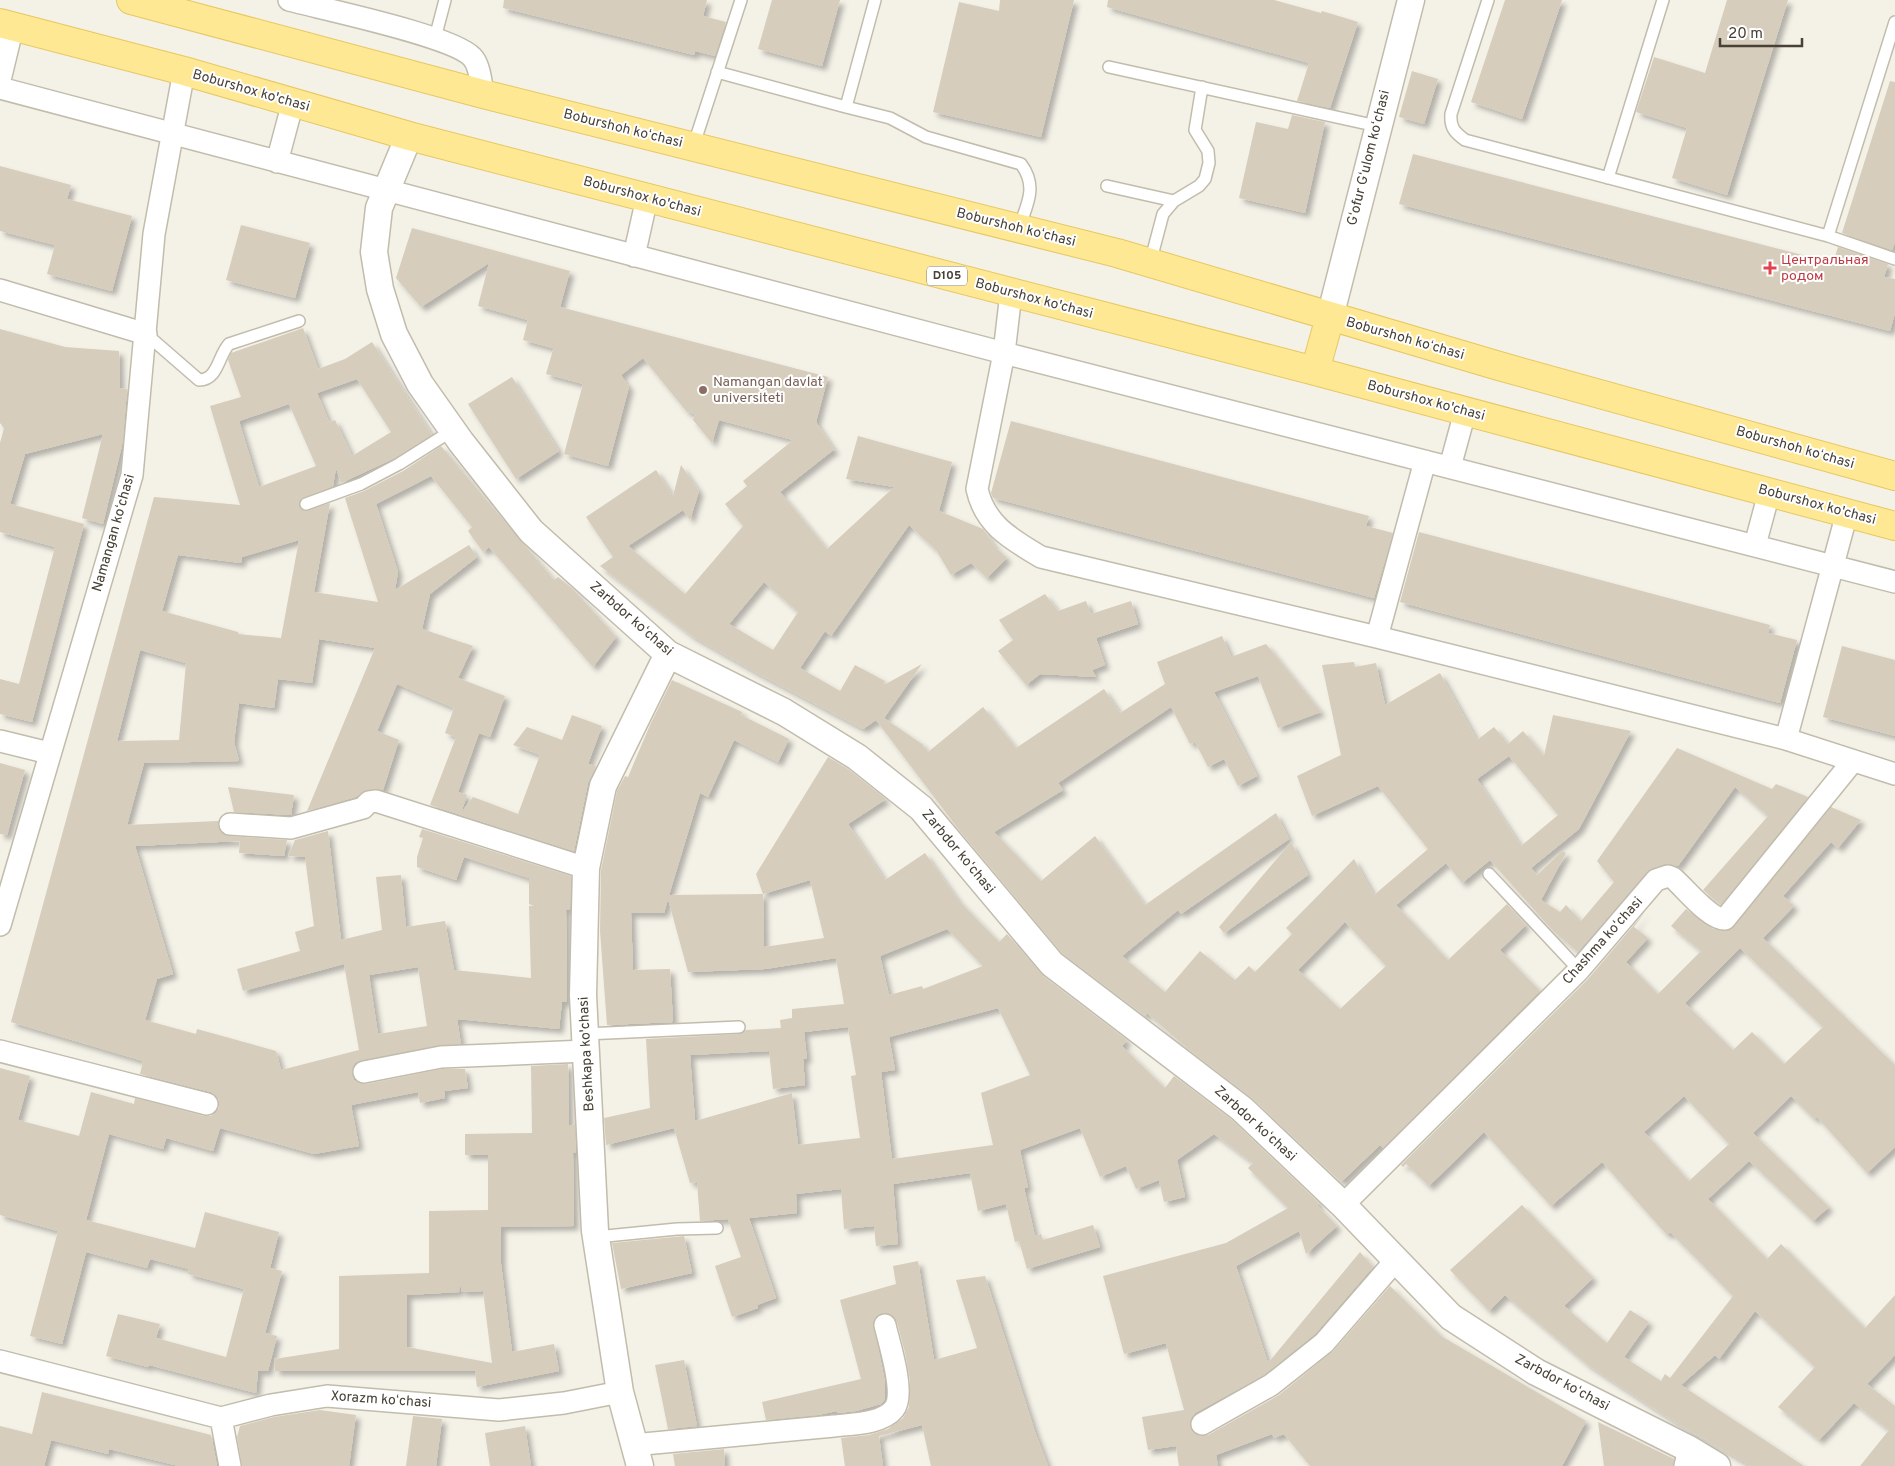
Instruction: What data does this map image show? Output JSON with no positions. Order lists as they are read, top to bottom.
{
  "streets": {
    "main road": ["Boburshox ko'chasi", "Boburshoh koʻchasi", "D105"],
    "street": [
      "Gʻofur Gʻulom koʻchasi",
      "Namangan koʻchasi",
      "Zarbdor koʻchasi",
      "Chashma koʻchasi",
      "Beshkapa ko'chasi",
      "Xorazm koʻchasi"
    ]
  },
  "crossings": [
    ["Boburshox ko'chasi", "Namangan koʻchasi"],
    ["Boburshox ko'chasi", "Zarbdor koʻchasi"],
    ["Boburshoh koʻchasi", "Gʻofur Gʻulom koʻchasi"],
    ["Zarbdor koʻchasi", "Chashma koʻchasi"],
    ["Zarbdor koʻchasi", "Beshkapa ko'chasi"],
    ["Beshkapa ko'chasi", "Xorazm koʻchasi"]
  ],
  "places": {
    "health": ["Центральная родом"],
    "other": ["Namangan davlat universiteti"]
  },
  "scale_bar": "20 m"
}
